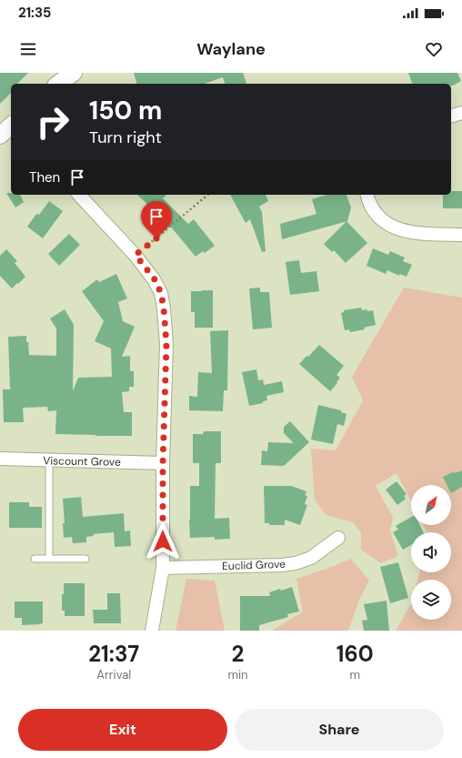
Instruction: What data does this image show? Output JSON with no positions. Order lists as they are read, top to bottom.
{
  "streets": {
    "street": ["Viscount Grove", "Euclid Grove"]
  },
  "north": "top right",
  "page": {
    "status": "21:35",
    "header": "Waylane",
    "turn": ["150 m", "Turn right"],
    "then": "Then",
    "eta": [
      "21:37",
      "Arrival",
      "2",
      "min",
      "160",
      "m"
    ],
    "buttons": ["Exit", "Share"]
  }
}
